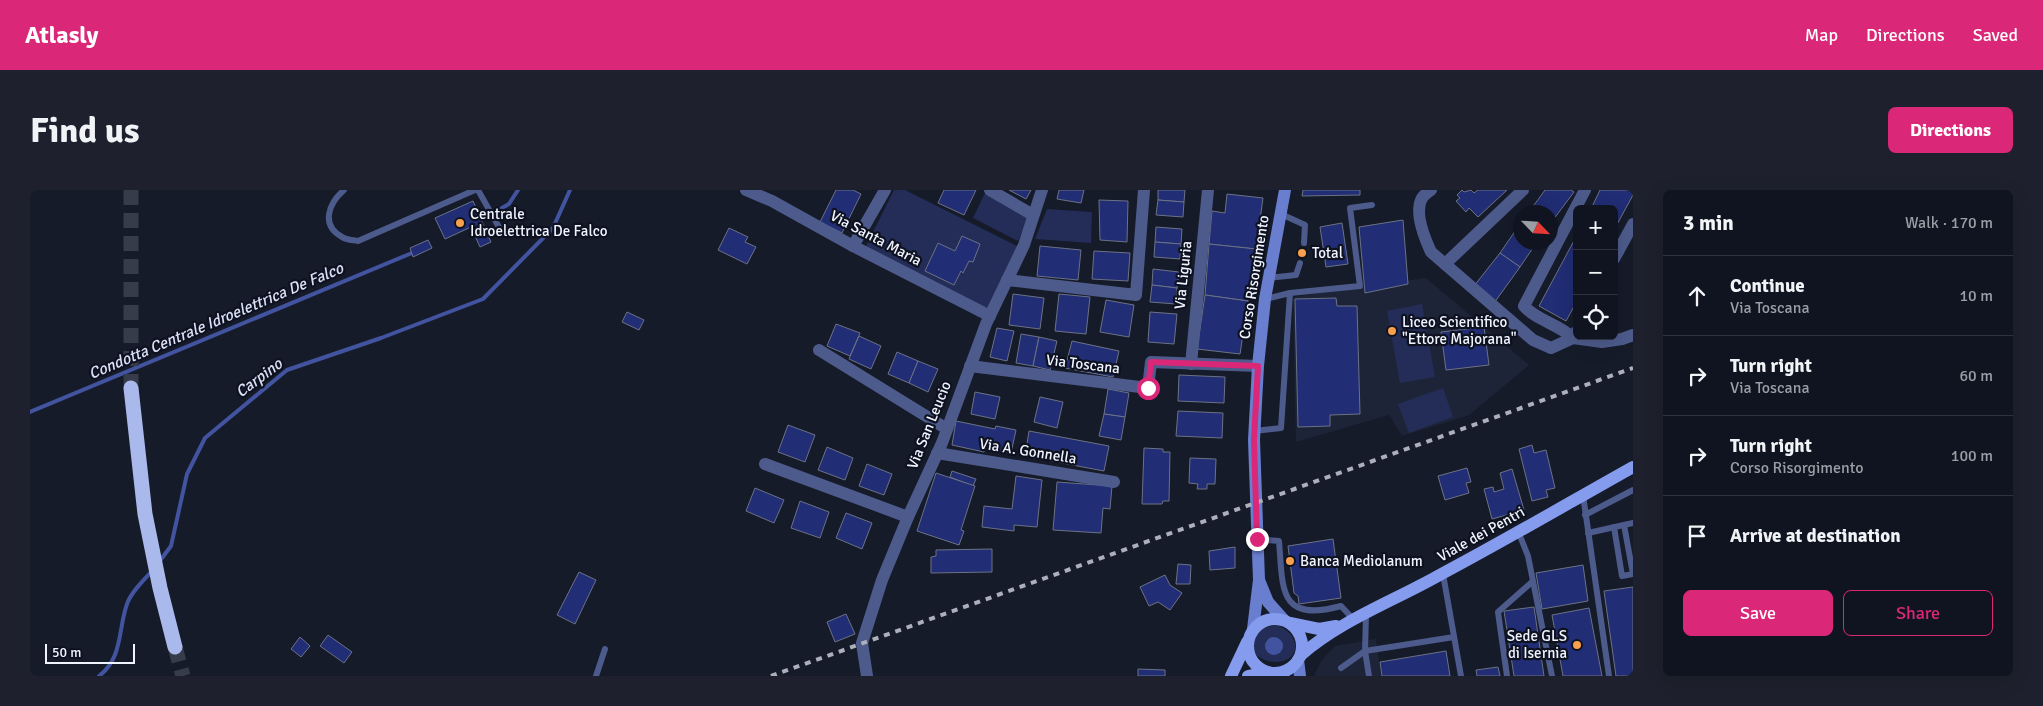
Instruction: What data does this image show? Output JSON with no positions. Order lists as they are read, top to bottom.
{
  "streets": {
    "main road": ["Viale dei Pentri"],
    "street": [
      "Via Santa Maria",
      "Via Liguria",
      "Corso Risorgimento",
      "Via Toscana",
      "Via San Leucio",
      "Via A. Gonnella"
    ]
  },
  "crossings": [
    ["Via Santa Maria", "Via San Leucio"],
    ["Via Liguria", "Via Toscana"],
    ["Corso Risorgimento", "Via Toscana"],
    ["Corso Risorgimento", "Viale dei Pentri"],
    ["Via Toscana", "Via San Leucio"],
    ["Via San Leucio", "Via A. Gonnella"]
  ],
  "water": ["Condotta Centrale Idroelettrica De Falco", "Carpino"],
  "places": [
    "Centrale Idroelettrica De Falco",
    "Total",
    "Liceo Scientifico \"Ettore Majorana\"",
    "Banca Mediolanum",
    "Sede GLS di Isernia"
  ],
  "scale_bar": "50 m",
  "north": "bottom right",
  "page": {
    "header": "Atlasly",
    "nav": ["Map", "Directions", "Saved"],
    "buttons": [
      "Directions",
      ["Save", "Share"]
    ],
    "title": "Find us",
    "heading": ["3 min", "Walk · 170 m"],
    "map_buttons": ["+", "−"],
    "list": [
      ["Continue", "Via Toscana", "10 m"],
      ["Turn right", "Via Toscana", "60 m"],
      ["Turn right", "Corso Risorgimento", "100 m"],
      "Arrive at destination"
    ],
    "scale": "50 m"
  }
}
